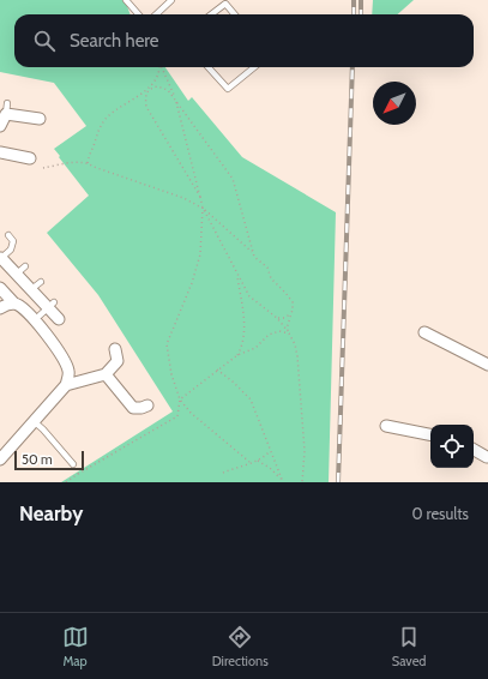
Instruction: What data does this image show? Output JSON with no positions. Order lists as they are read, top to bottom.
{
  "scale_bar": "50 m",
  "north": "bottom left",
  "page": {
    "search": "Search here",
    "scale": "50 m",
    "heading": ["Nearby", "0 results"],
    "nav": ["Map", "Directions", "Saved"]
  }
}
